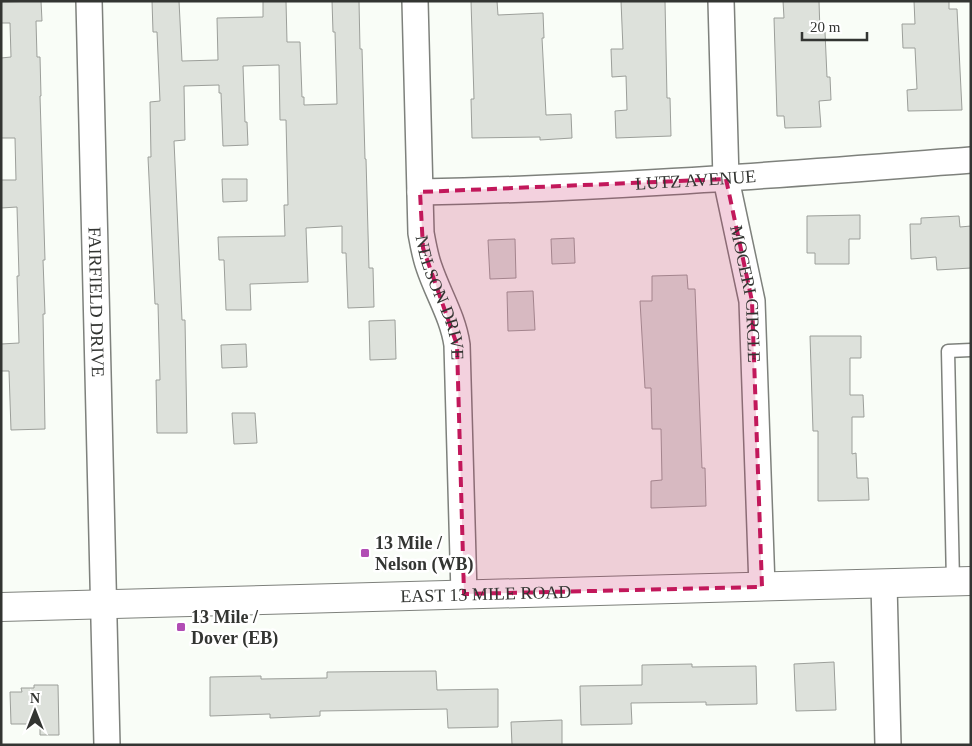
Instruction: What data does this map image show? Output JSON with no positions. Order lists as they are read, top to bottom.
{
  "streets": {
    "main road": ["EAST 13 MILE ROAD"],
    "street": [
      "LUTZ AVENUE",
      "MOCERI CIRCLE",
      "NELSON DRIVE",
      "FAIRFIELD DRIVE"
    ]
  },
  "crossings": [
    ["LUTZ AVENUE", "MOCERI CIRCLE"],
    ["LUTZ AVENUE", "NELSON DRIVE"],
    ["MOCERI CIRCLE", "EAST 13 MILE ROAD"],
    ["NELSON DRIVE", "EAST 13 MILE ROAD"],
    ["FAIRFIELD DRIVE", "EAST 13 MILE ROAD"]
  ],
  "places": {
    "transit": ["13 Mile / Nelson (WB)", "13 Mile / Dover (EB)"]
  },
  "scale_bar": "20 m",
  "north": "top"
}
